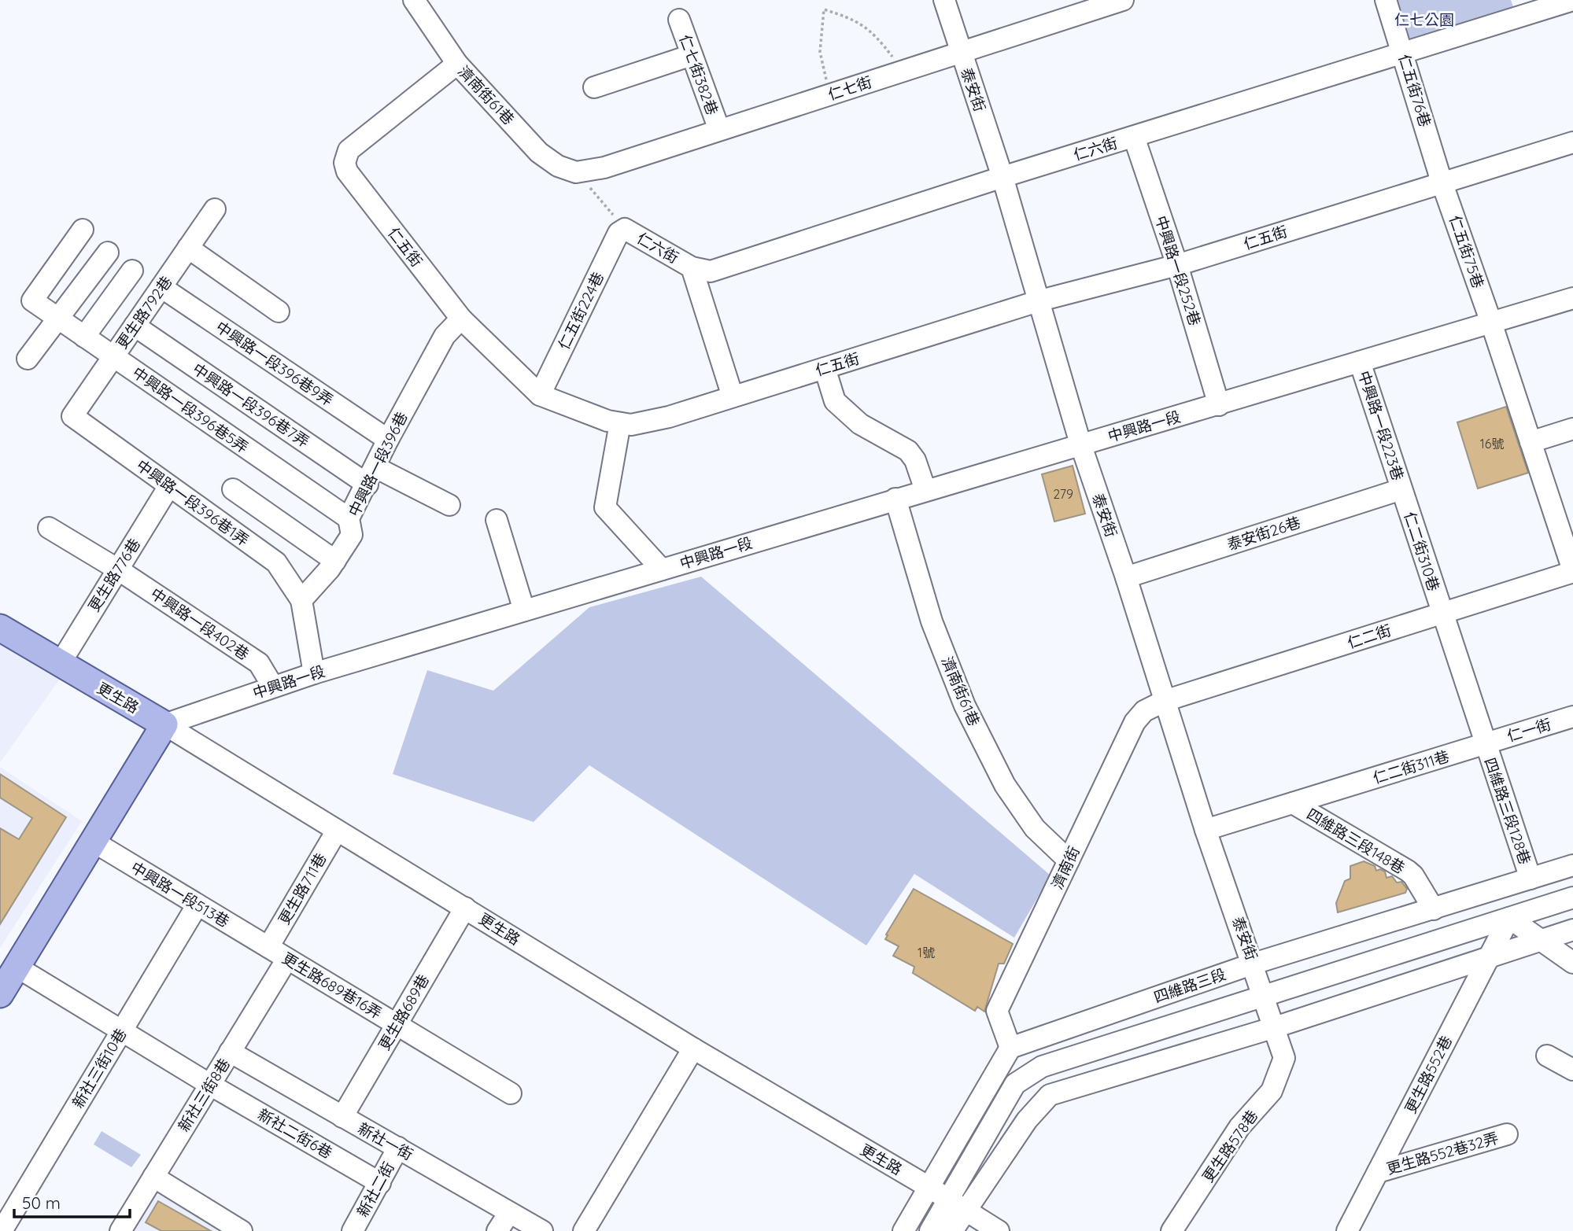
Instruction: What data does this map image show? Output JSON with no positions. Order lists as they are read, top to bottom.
{
  "streets": {
    "main road": ["更生路"],
    "street": [
      "仁七街382巷",
      "仁七街",
      "泰安街",
      "仁五街76巷",
      "濟南街61巷",
      "仁六街",
      "仁五街",
      "仁五街75巷",
      "中興路一段252巷",
      "仁五街224巷",
      "更生路792巷",
      "中興路一段396巷9弄",
      "中興路一段396巷7弄",
      "中興路一段396巷5弄",
      "中興路一段223巷",
      "中興路一段",
      "中興路一段396巷",
      "中興路一段396巷1弄",
      "泰安街26巷",
      "仁二街310巷",
      "更生路776巷",
      "中興路一段402巷",
      "仁二街",
      "仁一街",
      "仁二街311巷",
      "四維路三段128巷",
      "四維路三段148巷",
      "濟南街",
      "更生路711巷",
      "中興路一段513巷",
      "更生路689巷16弄",
      "四維路三段",
      "更生路689巷",
      "新社三街10巷",
      "更生路552巷",
      "新社三街8巷",
      "新社二街6巷",
      "新社一街",
      "更生路578巷",
      "更生路552巷32弄",
      "新社二街"
    ]
  },
  "crossings": [
    ["仁七街382巷", "仁七街"],
    ["仁七街", "泰安街"],
    ["仁七街", "濟南街61巷"],
    ["泰安街", "仁六街"],
    ["泰安街", "仁五街"],
    ["泰安街", "中興路一段"],
    ["泰安街", "泰安街26巷"],
    ["泰安街", "仁二街"],
    ["泰安街", "仁二街311巷"],
    ["泰安街", "濟南街"],
    ["泰安街", "四維路三段"],
    ["泰安街", "更生路578巷"],
    ["仁五街76巷", "仁六街"],
    ["仁五街76巷", "仁五街"],
    ["仁五街76巷", "仁五街75巷"],
    ["濟南街61巷", "仁五街"],
    ["濟南街61巷", "中興路一段"],
    ["濟南街61巷", "濟南街"],
    ["仁六街", "中興路一段252巷"],
    ["仁六街", "仁五街224巷"],
    ["仁五街", "仁五街75巷"],
    ["仁五街", "中興路一段252巷"],
    ["仁五街", "仁五街224巷"],
    ["仁五街", "中興路一段396巷"],
    ["仁五街75巷", "中興路一段"],
    ["仁五街75巷", "仁二街"],
    ["中興路一段252巷", "中興路一段"],
    ["更生路792巷", "中興路一段396巷9弄"],
    ["更生路792巷", "中興路一段396巷7弄"],
    ["更生路792巷", "中興路一段396巷5弄"],
    ["更生路792巷", "中興路一段396巷1弄"],
    ["中興路一段396巷9弄", "中興路一段396巷"],
    ["中興路一段396巷7弄", "中興路一段396巷"],
    ["中興路一段396巷5弄", "中興路一段396巷"],
    ["中興路一段223巷", "中興路一段"],
    ["中興路一段223巷", "泰安街26巷"],
    ["中興路一段223巷", "仁二街310巷"],
    ["中興路一段", "中興路一段402巷"],
    ["中興路一段", "更生路"],
    ["中興路一段396巷", "中興路一段396巷1弄"],
    ["中興路一段396巷1弄", "更生路776巷"],
    ["泰安街26巷", "仁二街310巷"],
    ["仁二街310巷", "仁二街"],
    ["更生路776巷", "中興路一段402巷"],
    ["更生路776巷", "更生路"],
    ["仁二街", "濟南街"],
    ["更生路", "更生路711巷"],
    ["更生路", "四維路三段"],
    ["更生路", "更生路689巷"],
    ["仁一街", "仁二街311巷"],
    ["仁一街", "四維路三段128巷"],
    ["仁二街311巷", "四維路三段128巷"],
    ["仁二街311巷", "四維路三段148巷"],
    ["四維路三段128巷", "四維路三段"],
    ["四維路三段148巷", "四維路三段"],
    ["濟南街", "四維路三段"],
    ["更生路711巷", "中興路一段513巷"],
    ["更生路711巷", "更生路689巷16弄"],
    ["中興路一段513巷", "更生路689巷16弄"],
    ["中興路一段513巷", "新社三街10巷"],
    ["更生路689巷16弄", "更生路689巷"],
    ["更生路689巷16弄", "新社三街8巷"],
    ["四維路三段", "更生路552巷"],
    ["四維路三段", "更生路578巷"],
    ["更生路689巷", "新社一街"],
    ["新社三街10巷", "新社二街6巷"],
    ["更生路552巷", "更生路552巷32弄"],
    ["新社三街8巷", "新社二街6巷"],
    ["新社三街8巷", "新社一街"],
    ["新社二街6巷", "新社二街"],
    ["新社一街", "新社二街"]
  ],
  "parks": ["仁七公園"],
  "house_numbers": ["16號", "279", "1號"],
  "scale_bar": "50 m"
}
